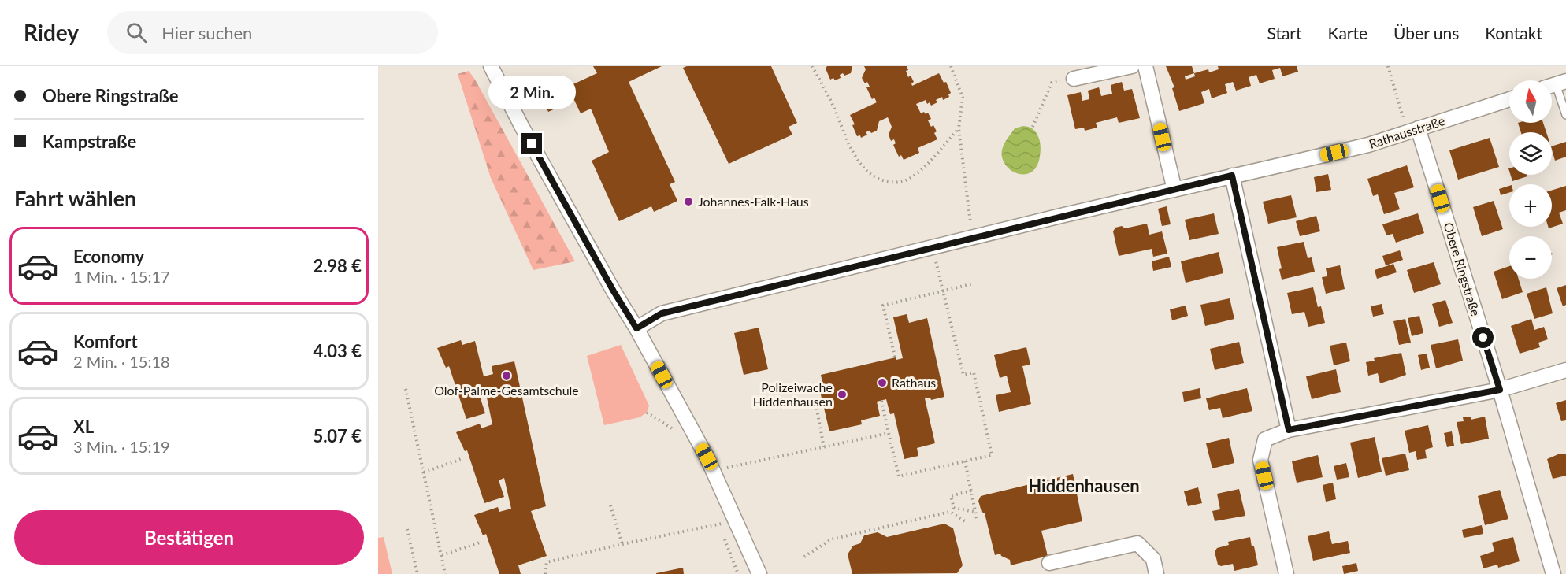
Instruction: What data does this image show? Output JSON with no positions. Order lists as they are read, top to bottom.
{
  "streets": {
    "street": ["Rathausstraße", "Obere Ringstraße"]
  },
  "crossings": [
    ["Rathausstraße", "Obere Ringstraße"]
  ],
  "districts": ["Hiddenhausen"],
  "places": [
    "Johannes-Falk-Haus",
    "Olof-Palme-Gesamtschule",
    "Rathaus",
    "Polizeiwache Hiddenhausen"
  ],
  "north": "top",
  "page": {
    "header": "Ridey",
    "search": "Hier suchen",
    "nav": [
      "Start",
      "Karte",
      "Über uns",
      "Kontakt"
    ],
    "banner": ["Obere Ringstraße", "Kampstraße"],
    "bubble": "2 Min.",
    "map_buttons": ["+", "−"],
    "heading": "Fahrt wählen",
    "list": [
      {
        "name": "Economy",
        "note": "1 Min. · 15:17",
        "value": "2.98 €"
      },
      {
        "name": "Komfort",
        "note": "2 Min. · 15:18",
        "value": "4.03 €"
      },
      {
        "name": "XL",
        "note": "3 Min. · 15:19",
        "value": "5.07 €"
      }
    ],
    "buttons": "Bestätigen"
  }
}
